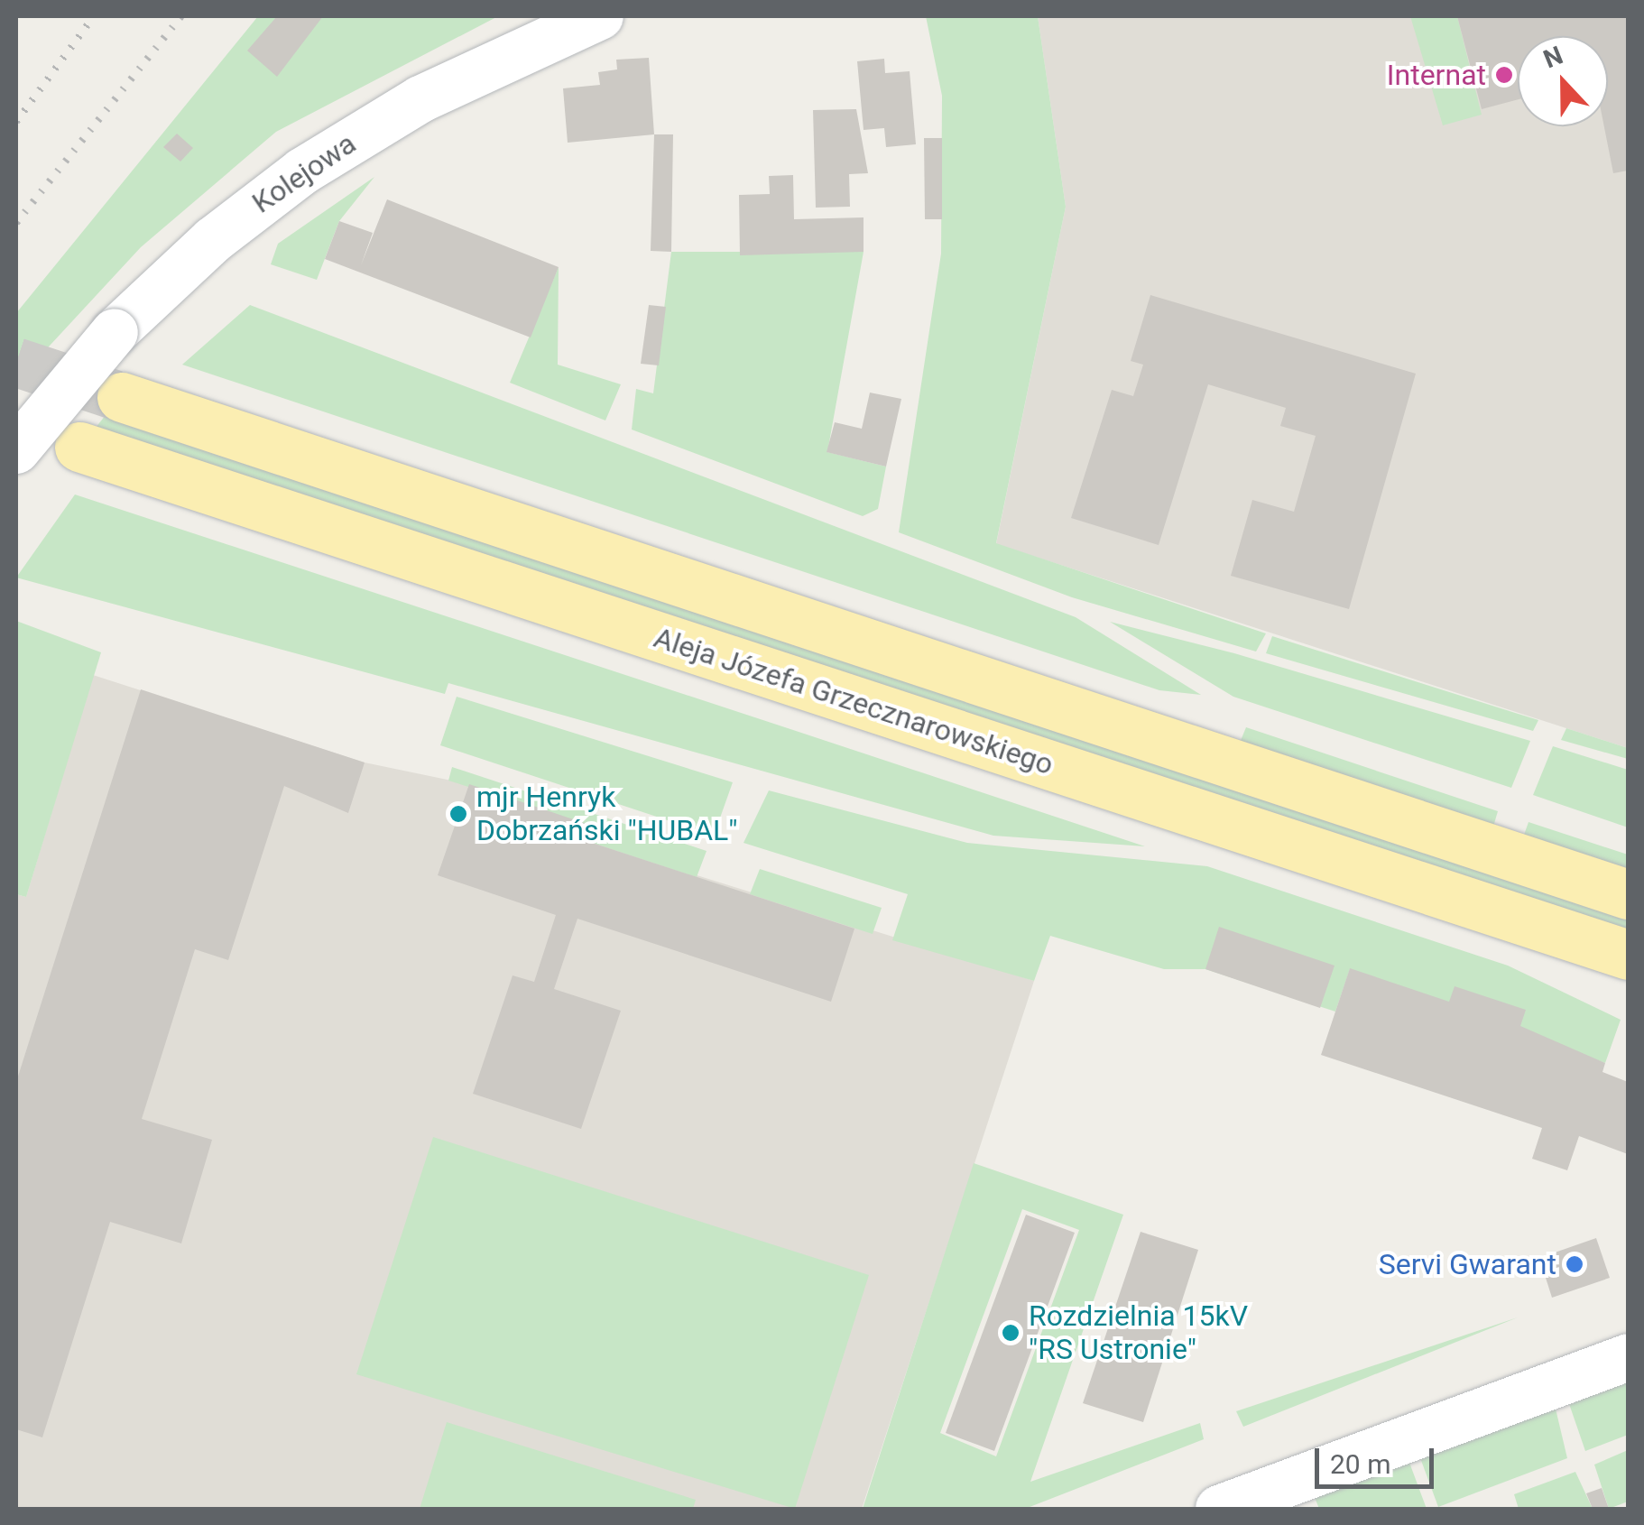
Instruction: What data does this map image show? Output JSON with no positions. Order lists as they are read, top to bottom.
{
  "streets": {
    "main road": ["Aleja Józefa Grzecznarowskiego"],
    "street": ["Kolejowa"]
  },
  "places": [
    "Internat",
    "mjr Henryk Dobrzański \"HUBAL\"",
    "Servi Gwarant",
    "Rozdzielnia 15kV \"RS Ustronie\""
  ],
  "scale_bar": "20 m",
  "north": "top"
}
